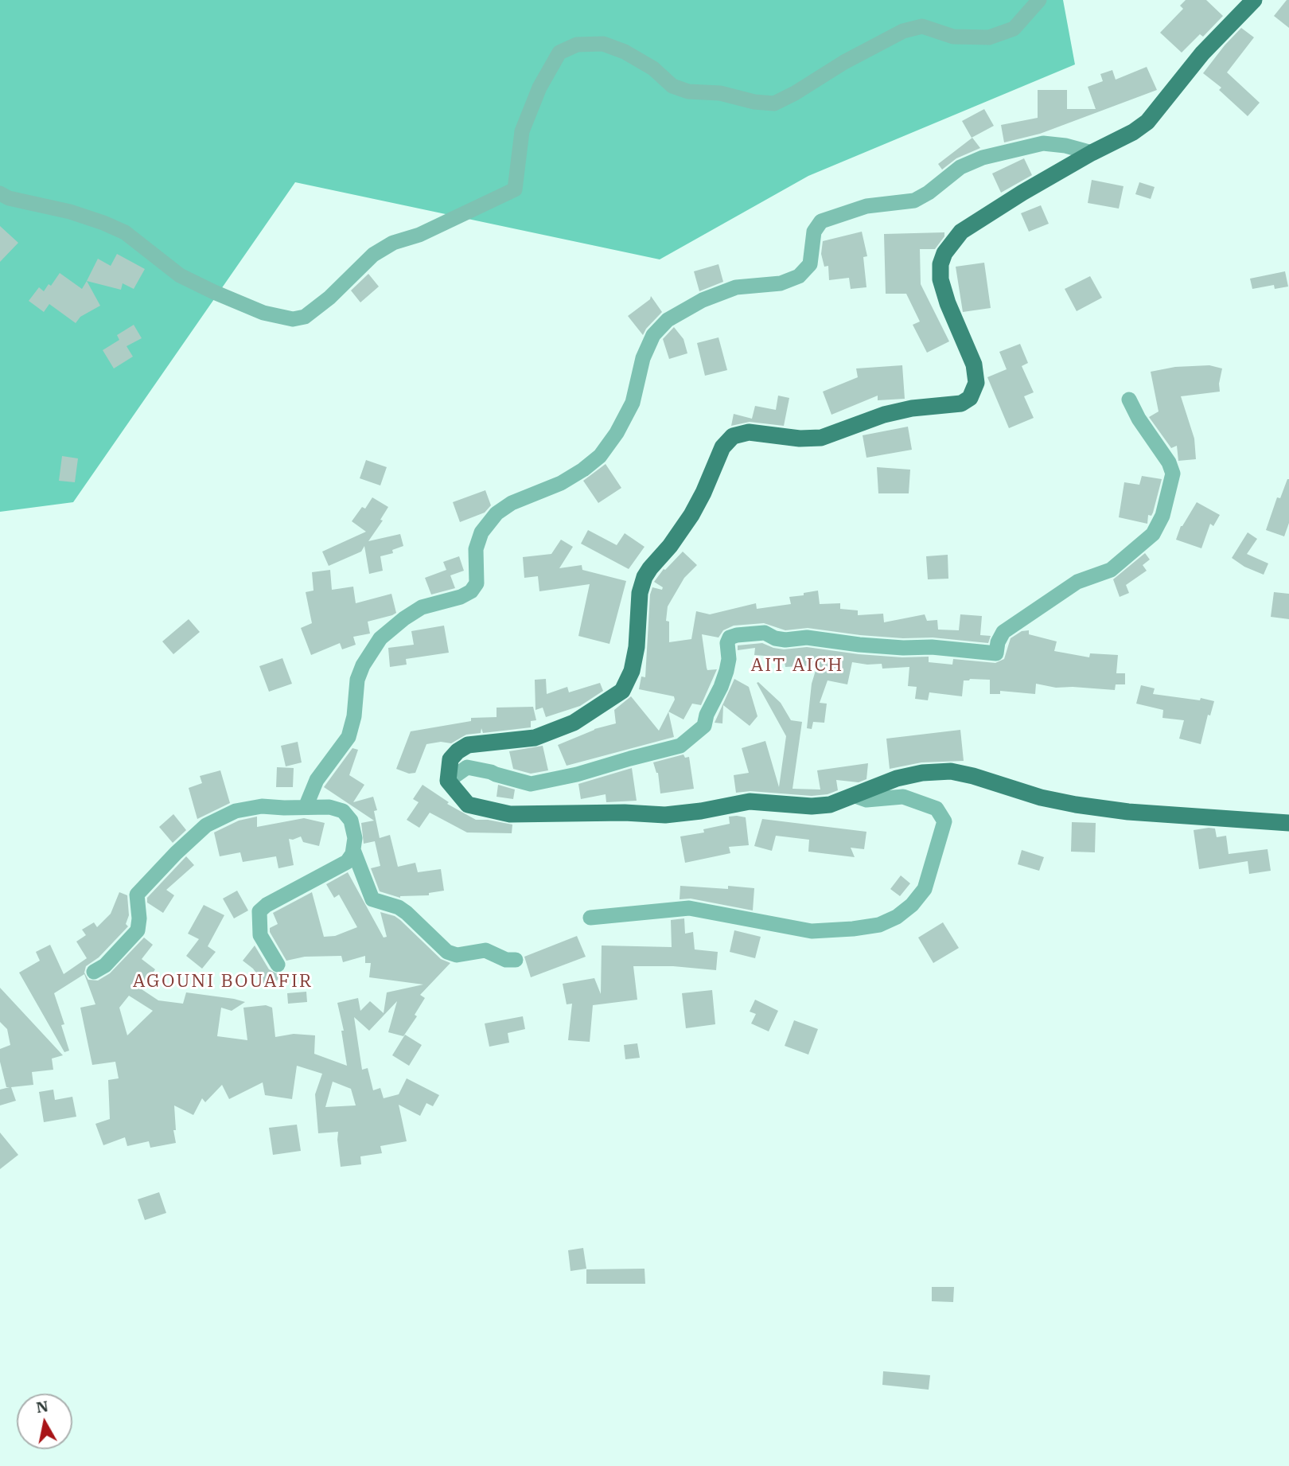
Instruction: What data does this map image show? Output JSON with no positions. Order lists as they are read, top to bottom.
{
  "districts": ["AIT AICH", "AGOUNI BOUAFIR"],
  "north": "top"
}
